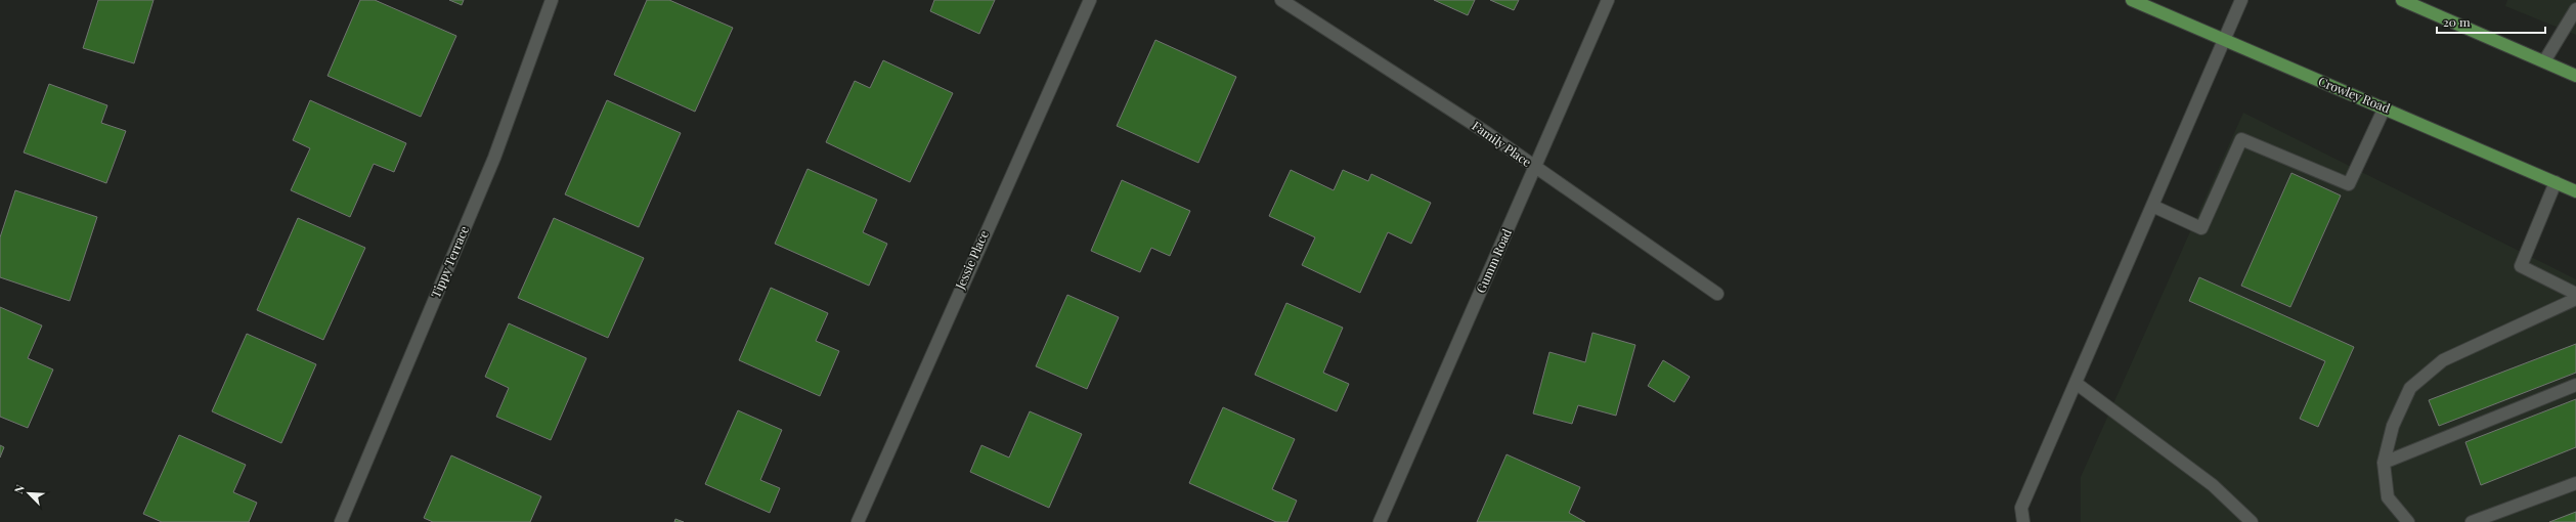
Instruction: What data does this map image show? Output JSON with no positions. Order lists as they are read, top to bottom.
{
  "streets": {
    "main road": ["Crowley Road"],
    "street": [
      "Family Place",
      "Jessie Place",
      "Gumm Road",
      "Tippy Terrace"
    ]
  },
  "crossings": [
    ["Family Place", "Gumm Road"]
  ],
  "scale_bar": "20 m",
  "north": "top left"
}
